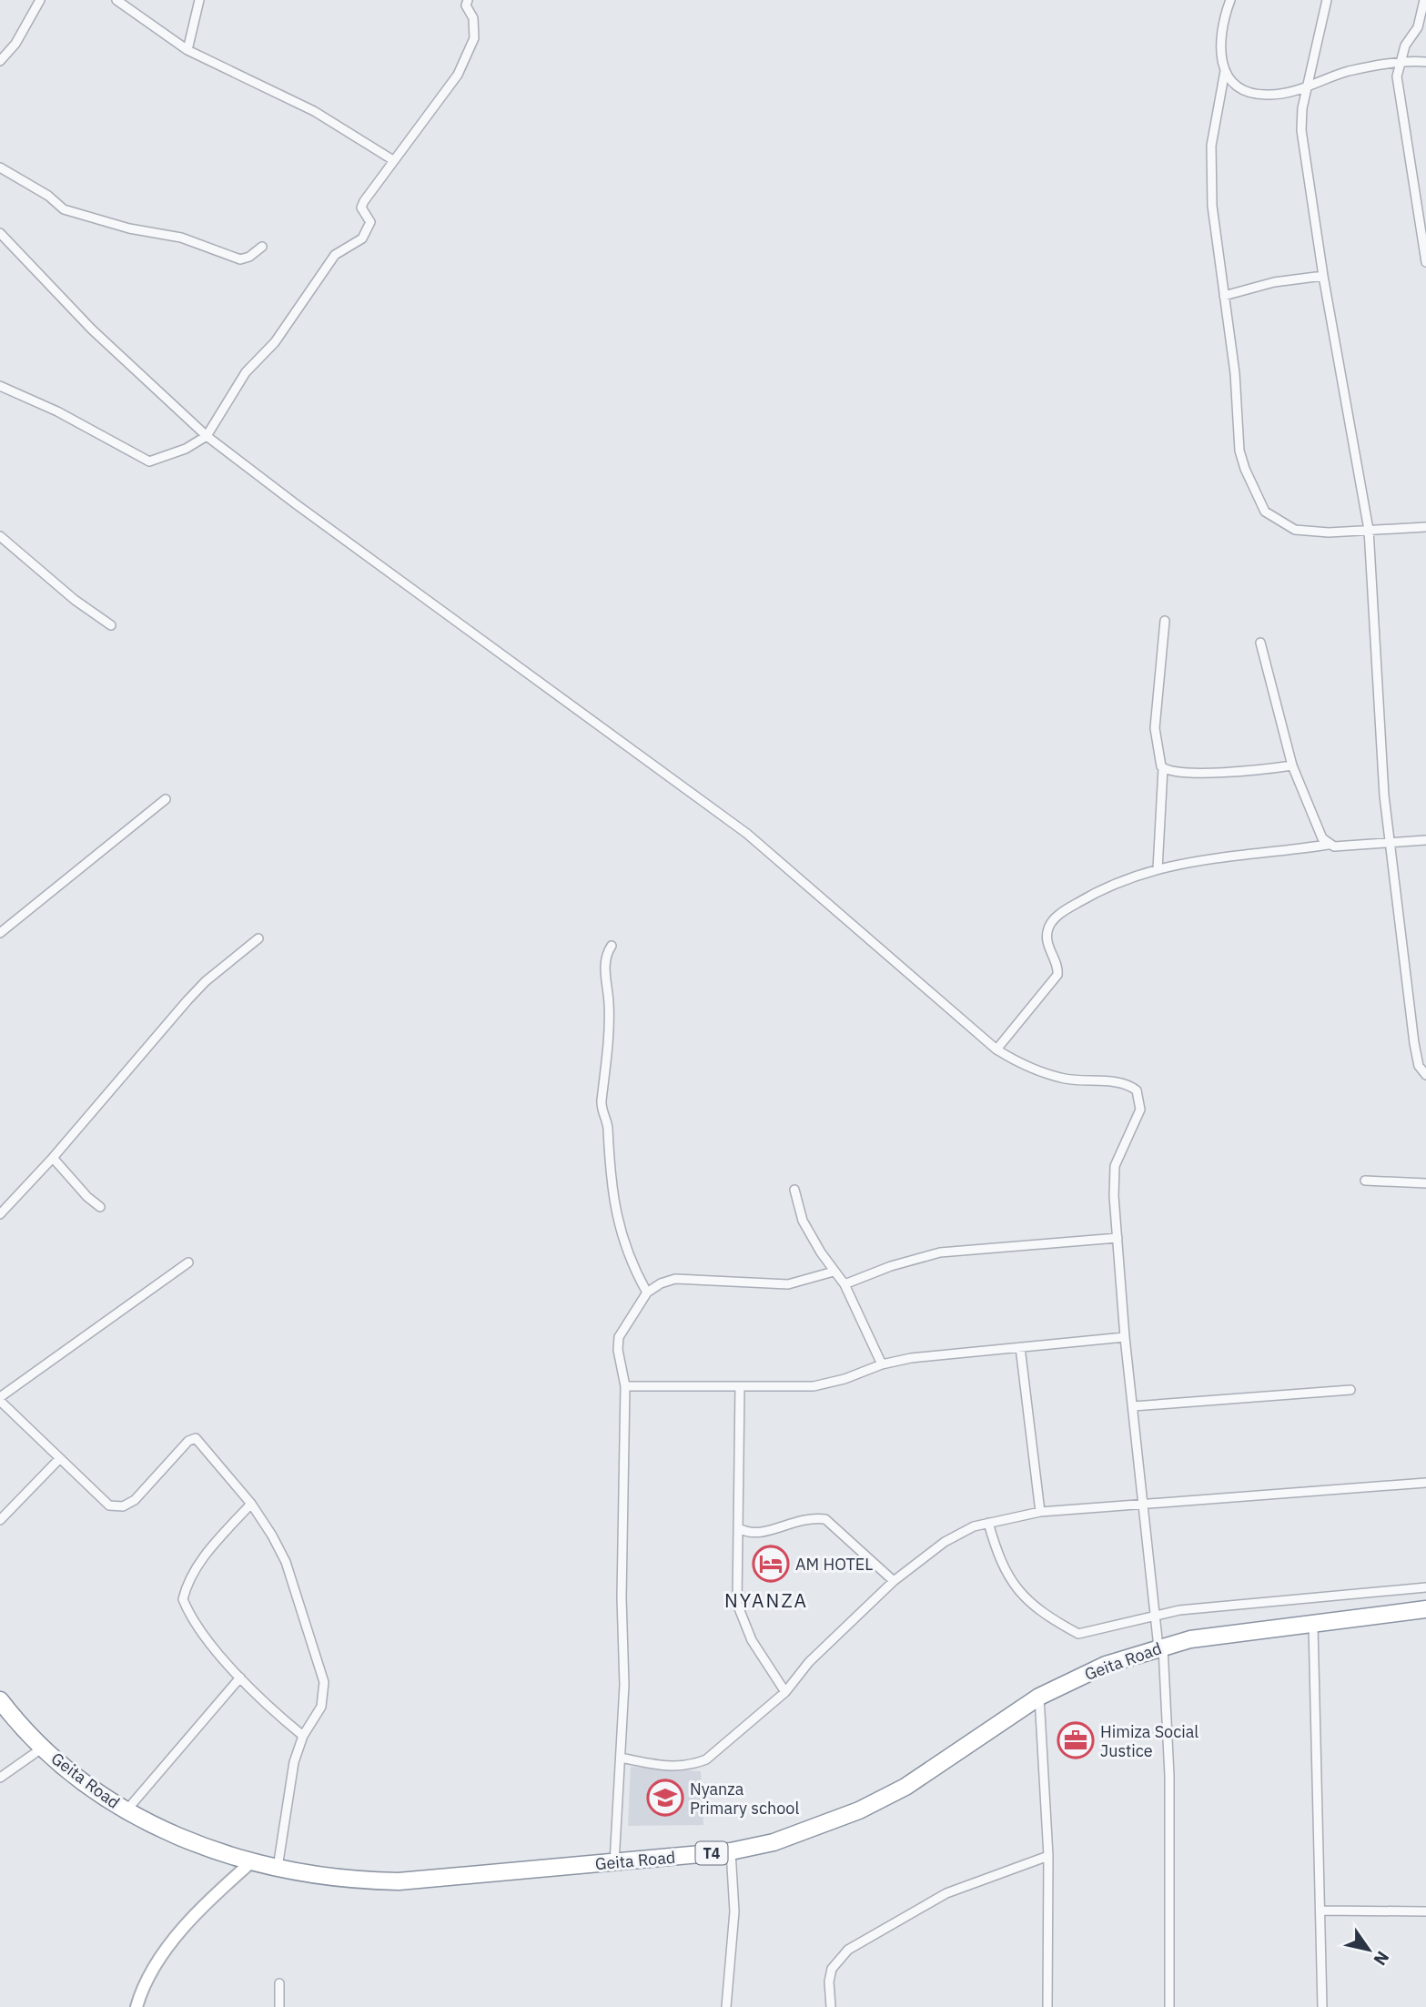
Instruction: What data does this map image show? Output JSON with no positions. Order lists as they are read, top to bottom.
{
  "streets": {
    "highway": ["Geita Road", "T4"]
  },
  "districts": ["NYANZA"],
  "places": {
    "hotel": ["AM HOTEL"],
    "office": ["Himiza Social Justice"],
    "school or university": ["Nyanza Primary school"]
  },
  "north": "bottom right"
}
